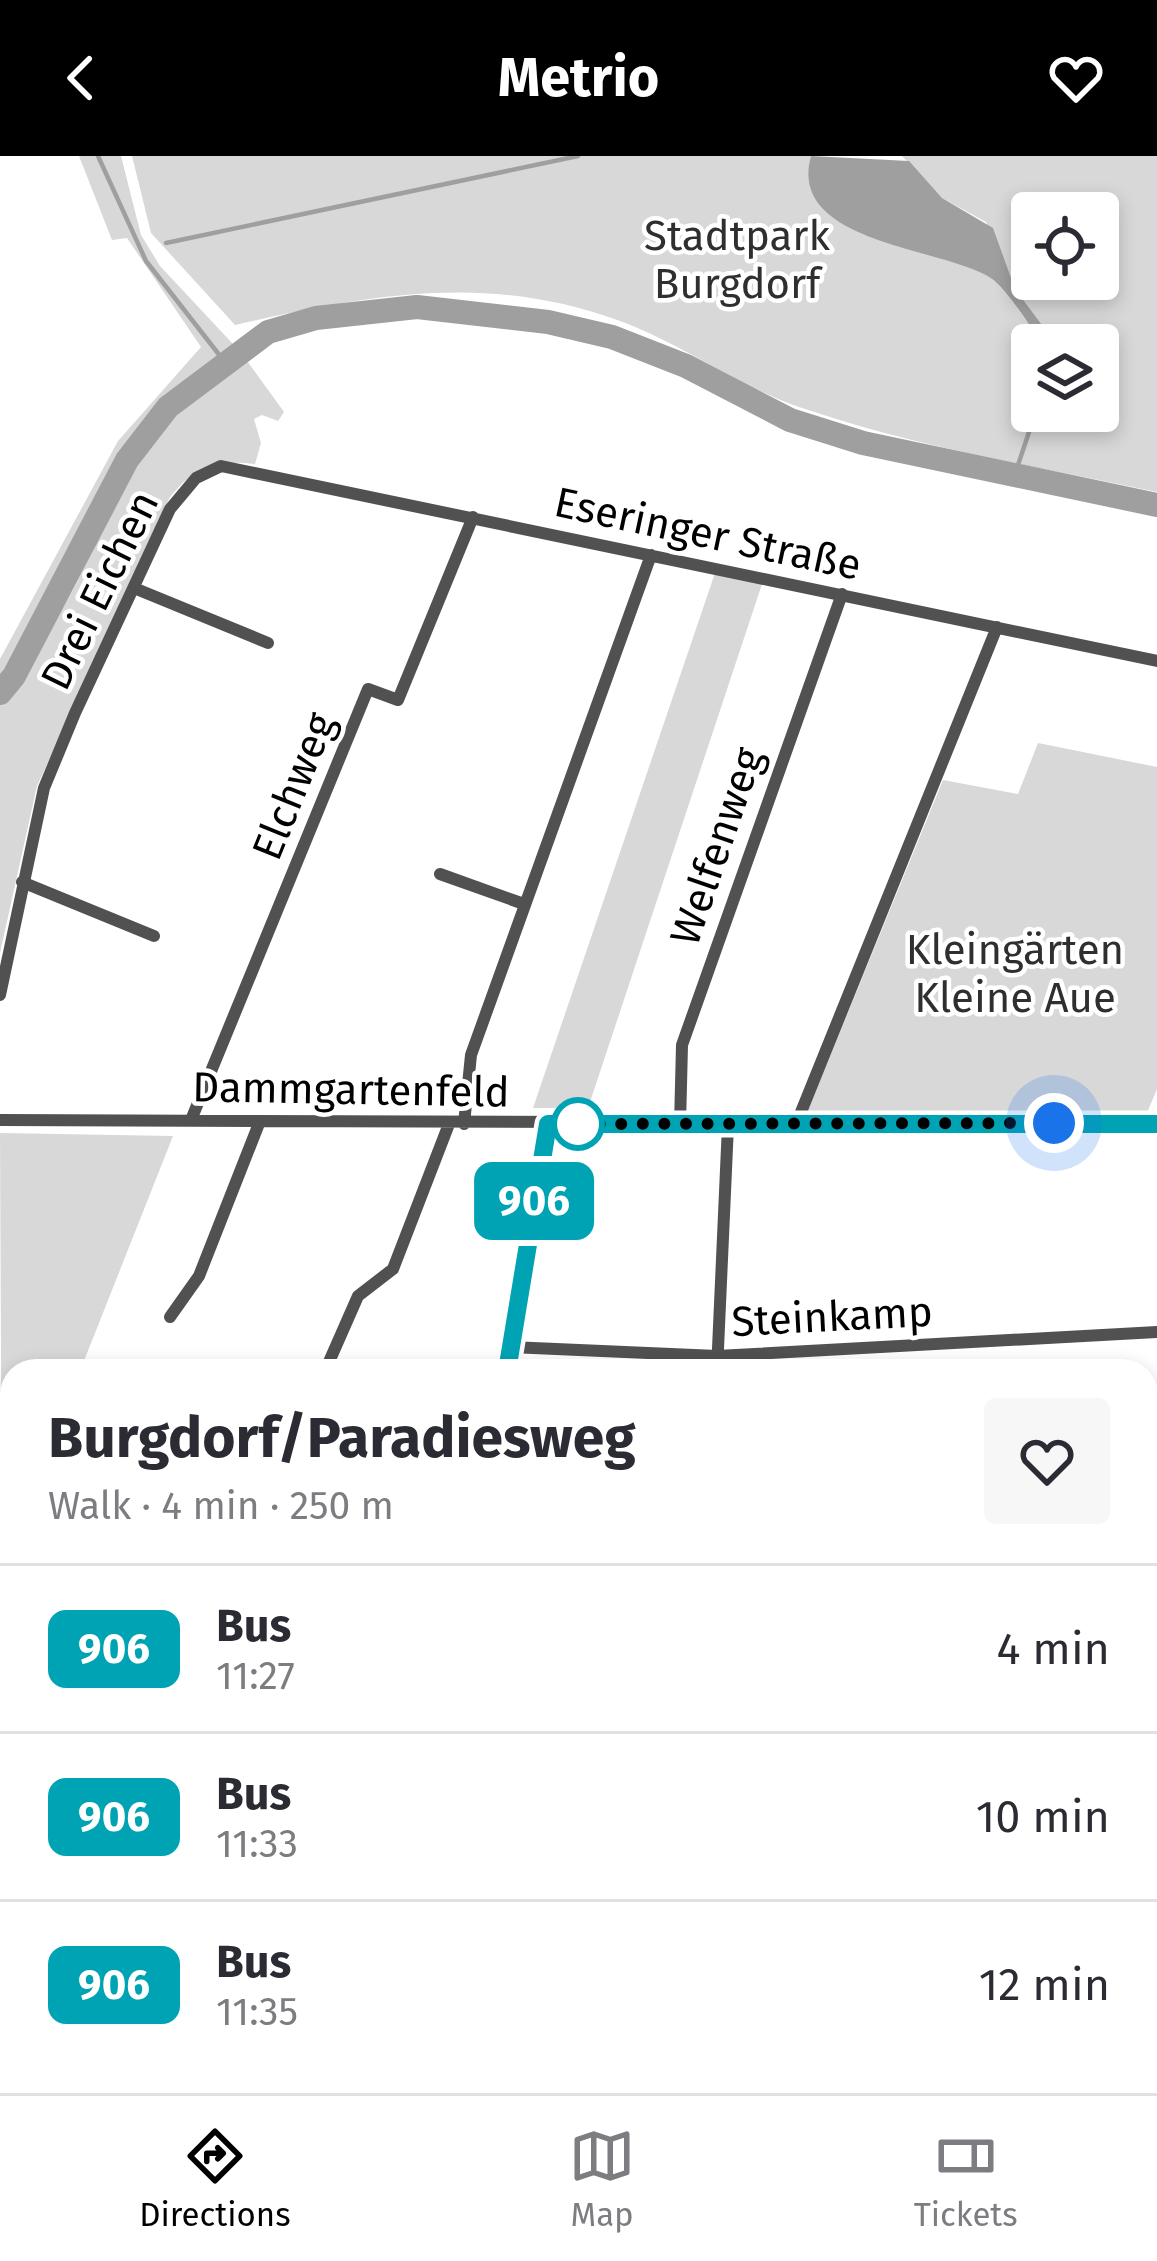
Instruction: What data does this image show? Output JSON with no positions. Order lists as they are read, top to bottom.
{
  "streets": {
    "street": [
      "Eseringer Straße",
      "Drei Eichen",
      "Elchweg",
      "Welfenweg",
      "Dammgartenfeld",
      "Steinkamp"
    ]
  },
  "crossings": [
    ["Eseringer Straße", "Drei Eichen"],
    ["Eseringer Straße", "Elchweg"],
    ["Eseringer Straße", "Welfenweg"],
    ["Elchweg", "Dammgartenfeld"],
    ["Welfenweg", "Dammgartenfeld"]
  ],
  "parks": ["Stadtpark Burgdorf", "Kleingärten Kleine Aue"],
  "lines": ["bus line 906"],
  "page": {
    "header": "Metrio",
    "on_map": "906",
    "heading": ["Burgdorf/Paradiesweg", "Walk · 4 min · 250 m"],
    "list": [
      {
        "mark": "906",
        "name": "Bus",
        "note": "11:27",
        "value": "4 min"
      },
      {
        "mark": "906",
        "name": "Bus",
        "note": "11:33",
        "value": "10 min"
      },
      {
        "mark": "906",
        "name": "Bus",
        "note": "11:35",
        "value": "12 min"
      }
    ],
    "tabs": ["Directions", "Map", "Tickets"]
  }
}
